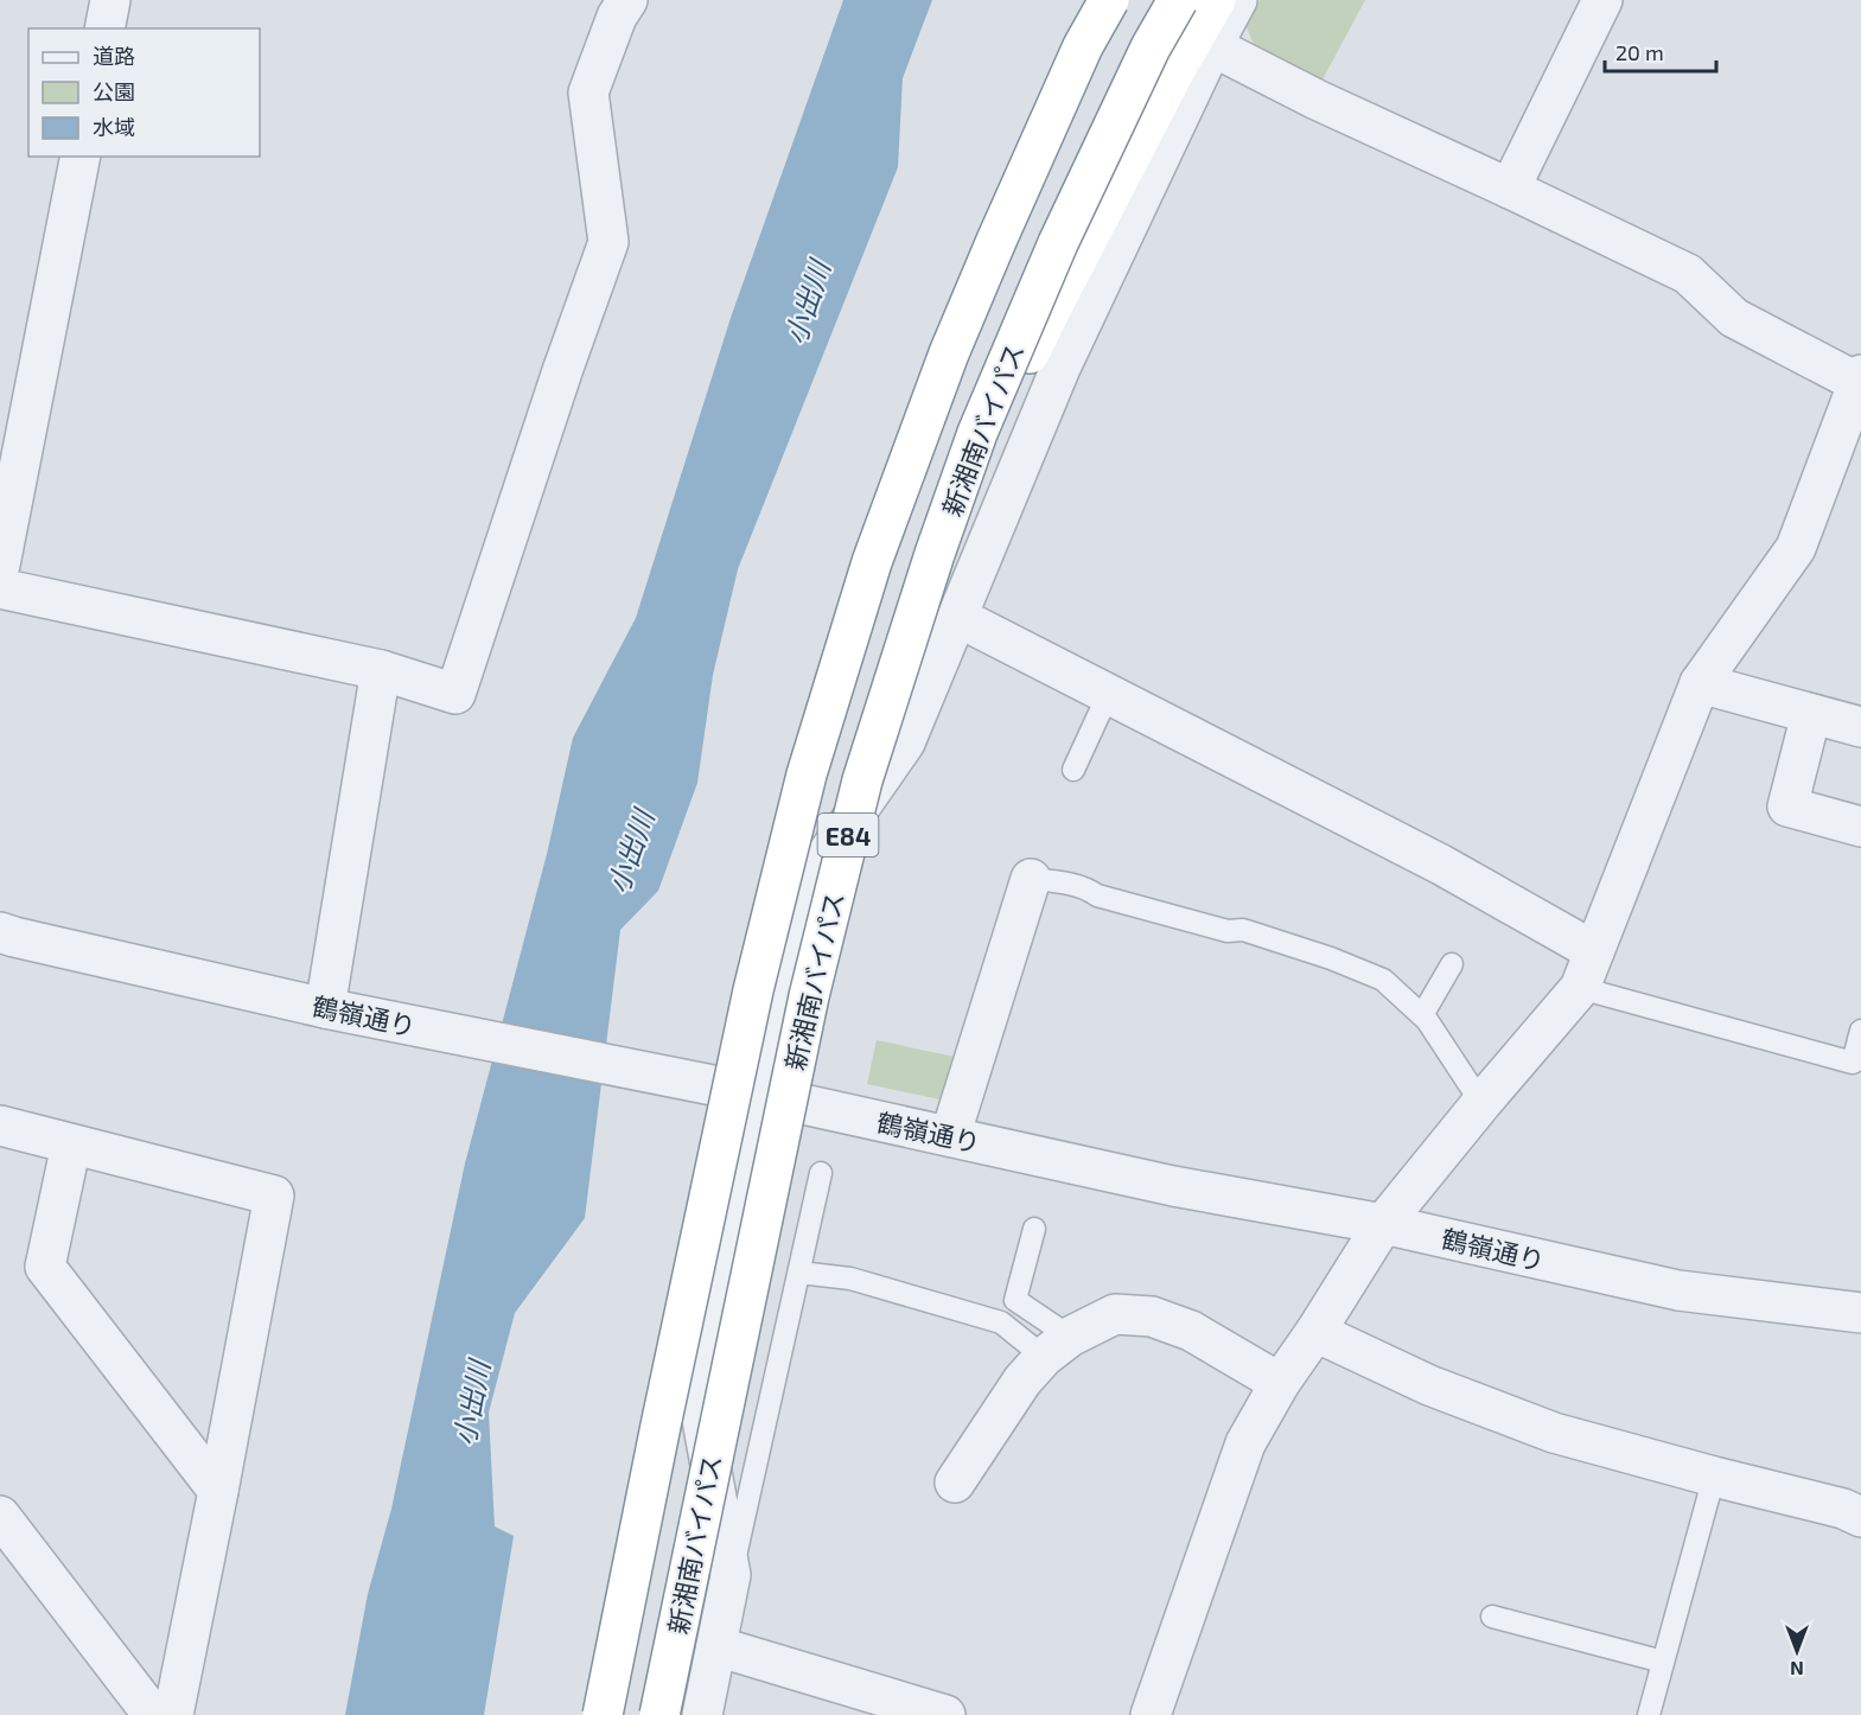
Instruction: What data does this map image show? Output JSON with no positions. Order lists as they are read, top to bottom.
{
  "streets": {
    "highway": ["新湘南バイパス", "E84"],
    "street": ["鶴嶺通り"]
  },
  "water": ["小出川"],
  "legend": ["道路", "公園", "水域"],
  "scale_bar": "20 m",
  "north": "bottom"
}
